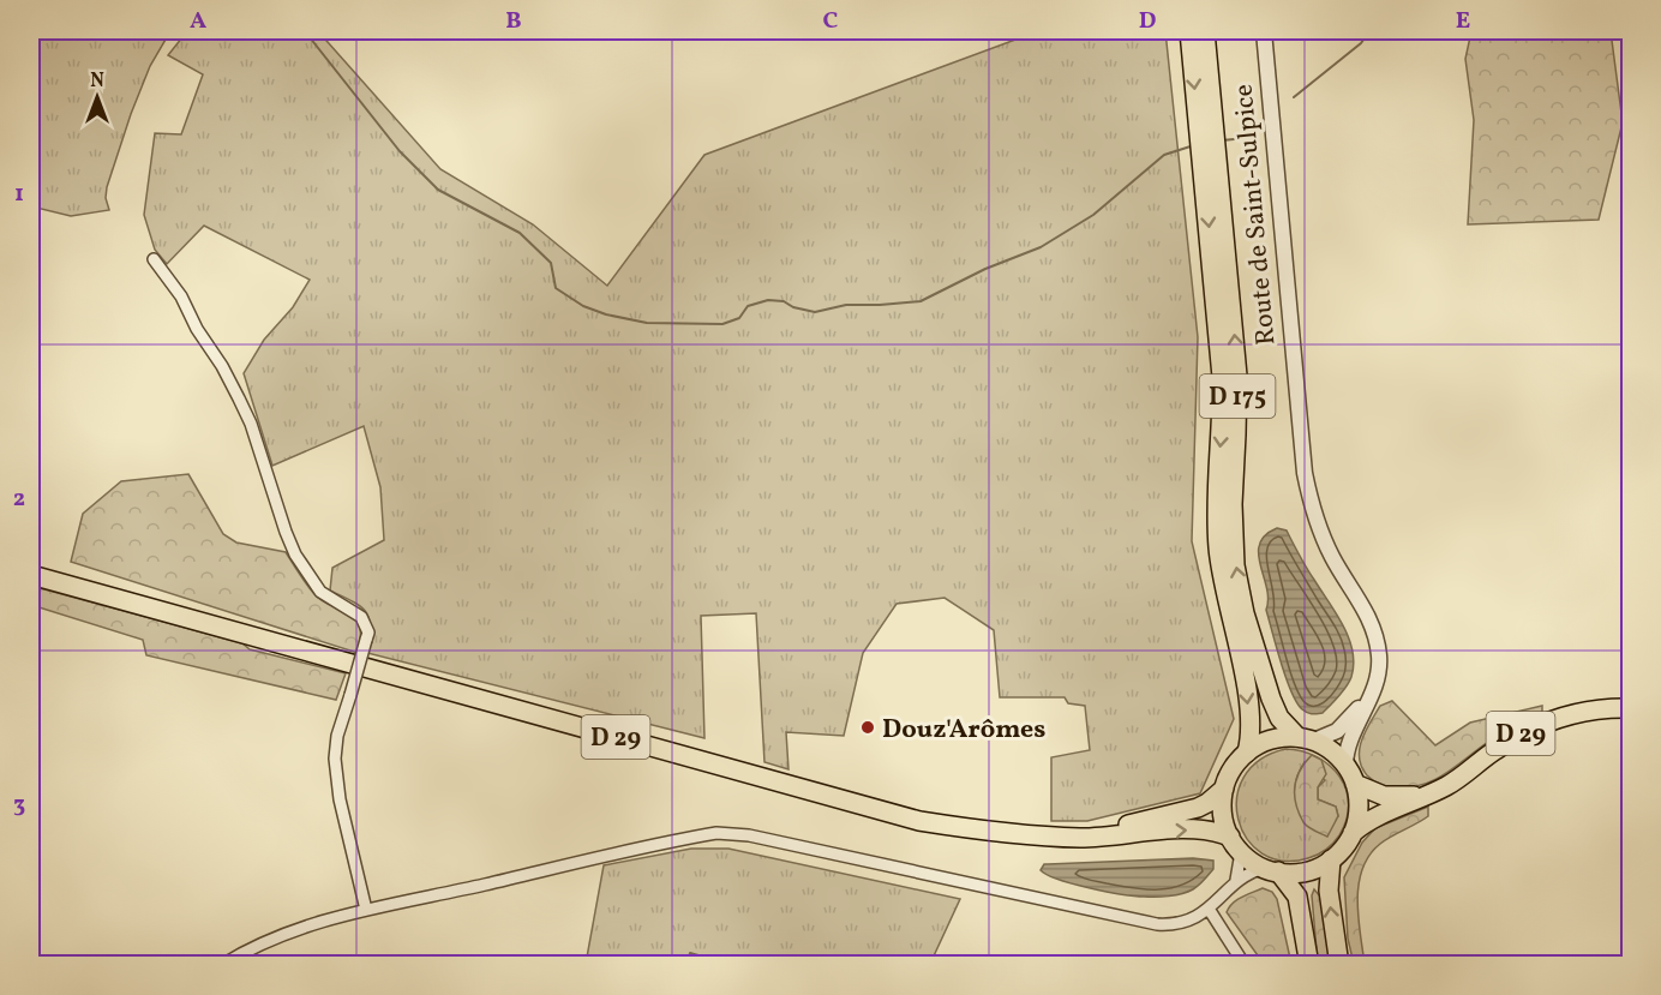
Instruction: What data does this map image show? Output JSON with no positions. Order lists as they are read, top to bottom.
{
  "streets": {
    "main road": ["D 175", "D 29"],
    "street": ["Route de Saint-Sulpice"]
  },
  "crossings": [
    ["Route de Saint-Sulpice", "D 175"],
    ["Route de Saint-Sulpice", "D 29"],
    ["D 175", "D 29"]
  ],
  "places": ["Douz'Arômes"],
  "north": "top",
  "grid": {
    "columns": [
      "A",
      "B",
      "C",
      "D",
      "E"
    ],
    "rows": ["1", "2", "3"]
  }
}
